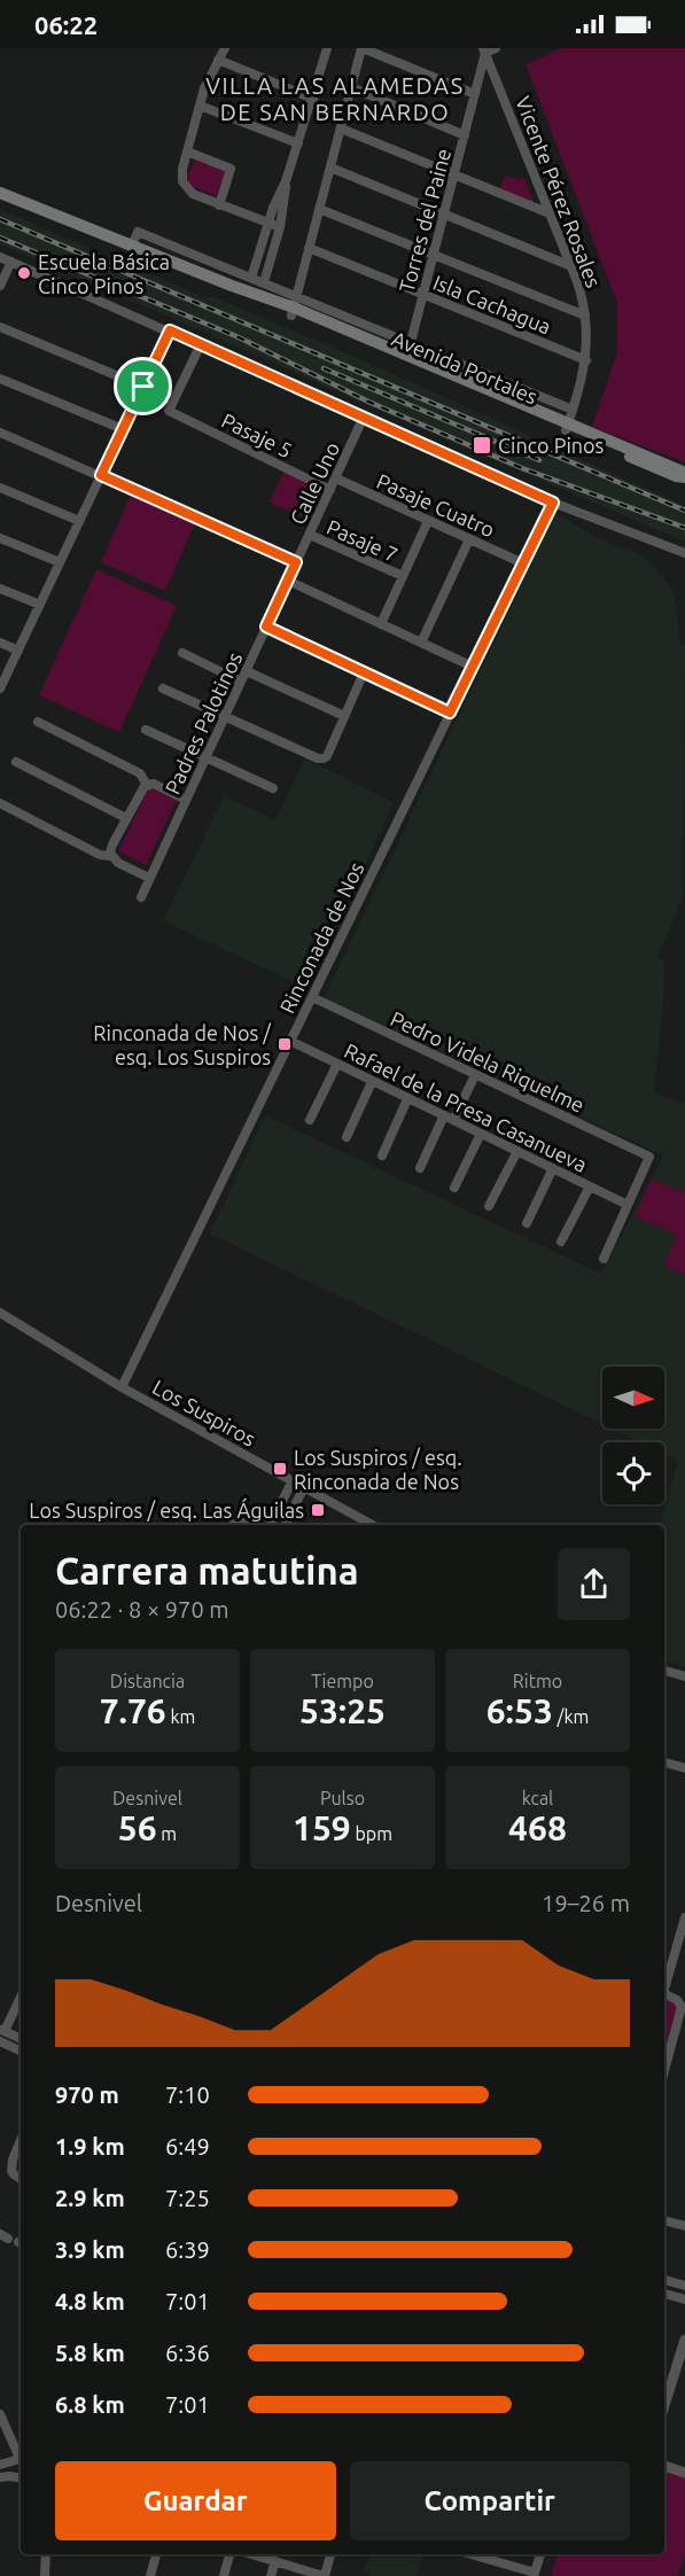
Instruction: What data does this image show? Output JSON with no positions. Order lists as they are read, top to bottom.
{
  "streets": {
    "main road": ["Avenida Portales"],
    "street": [
      "Vicente Pérez Rosales",
      "Torres del Paine",
      "Isla Cachagua",
      "Pasaje 5",
      "Calle Uno",
      "Pasaje Cuatro",
      "Pasaje 7",
      "Padres Palotinos",
      "Rinconada de Nos",
      "Pedro Videla Riquelme",
      "Rafael de la Presa Casanueva",
      "Los Suspiros"
    ]
  },
  "crossings": [
    ["Vicente Pérez Rosales", "Torres del Paine"],
    ["Vicente Pérez Rosales", "Isla Cachagua"],
    ["Vicente Pérez Rosales", "Avenida Portales"],
    ["Torres del Paine", "Isla Cachagua"],
    ["Torres del Paine", "Avenida Portales"],
    ["Pasaje 5", "Calle Uno"],
    ["Calle Uno", "Pasaje Cuatro"],
    ["Calle Uno", "Pasaje 7"],
    ["Calle Uno", "Padres Palotinos"],
    ["Pasaje Cuatro", "Rinconada de Nos"],
    ["Rinconada de Nos", "Pedro Videla Riquelme"],
    ["Rinconada de Nos", "Rafael de la Presa Casanueva"],
    ["Rinconada de Nos", "Los Suspiros"],
    ["Pedro Videla Riquelme", "Rafael de la Presa Casanueva"]
  ],
  "districts": ["VILLA LAS ALAMEDAS DE SAN BERNARDO"],
  "places": {
    "other": ["Escuela Básica Cinco Pinos"],
    "transit": [
      "Cinco Pinos",
      "Rinconada de Nos / esq. Los Suspiros",
      "Los Suspiros / esq. Rinconada de Nos",
      "Los Suspiros / esq. Las Águilas"
    ]
  },
  "north": "right",
  "page": {
    "status": "06:22",
    "heading": ["Carrera matutina", "06:22 · 8 × 970 m"],
    "stats": [
      ["Distancia", "7.76 km"],
      ["Tiempo", "53:25"],
      ["Ritmo", "6:53 /km"],
      ["Desnivel", "56 m"],
      ["Pulso", "159 bpm"],
      ["kcal", "468"]
    ],
    "chart": ["Desnivel", "19–26 m"],
    "list": [
      {
        "name": "970 m",
        "note": "7:10"
      },
      {
        "name": "1.9 km",
        "note": "6:49"
      },
      {
        "name": "2.9 km",
        "note": "7:25"
      },
      {
        "name": "3.9 km",
        "note": "6:39"
      },
      {
        "name": "4.8 km",
        "note": "7:01"
      },
      {
        "name": "5.8 km",
        "note": "6:36"
      },
      {
        "name": "6.8 km",
        "note": "7:01"
      }
    ],
    "buttons": ["Guardar", "Compartir"]
  }
}
